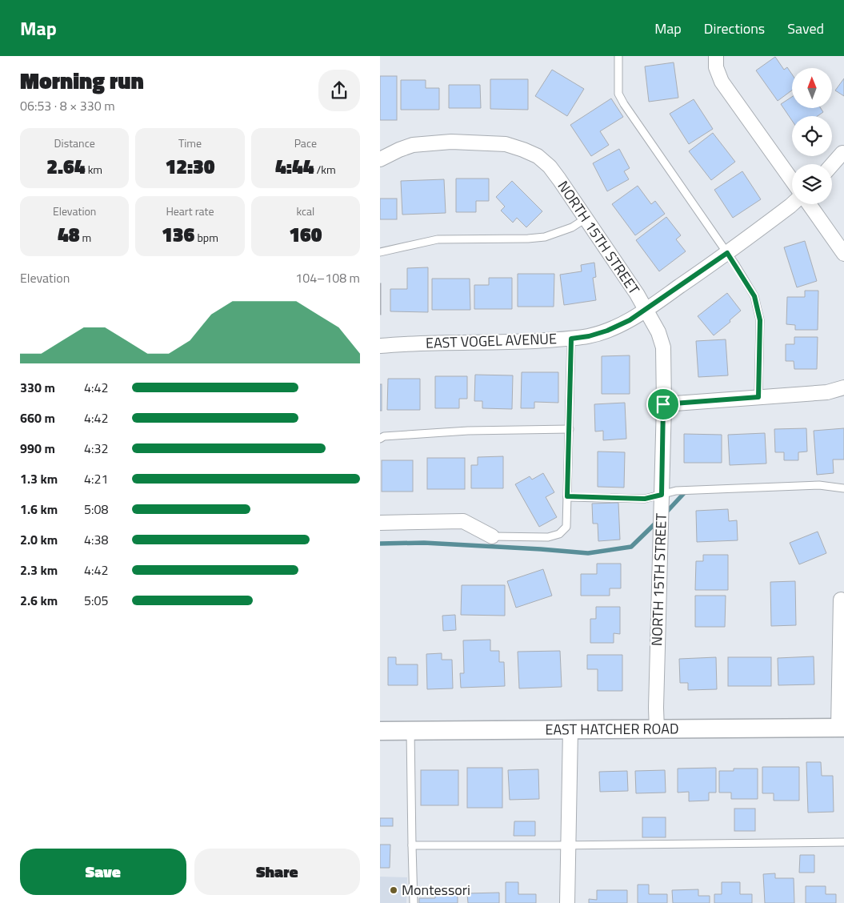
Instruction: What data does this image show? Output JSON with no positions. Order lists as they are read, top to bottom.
{
  "streets": {
    "street": ["NORTH 15TH STREET", "EAST VOGEL AVENUE", "EAST HATCHER ROAD"]
  },
  "crossings": [
    ["NORTH 15TH STREET", "EAST VOGEL AVENUE"],
    ["NORTH 15TH STREET", "EAST HATCHER ROAD"]
  ],
  "places": ["Montessori"],
  "north": "top",
  "page": {
    "header": "Map",
    "nav": ["Map", "Directions", "Saved"],
    "heading": ["Morning run", "06:53 · 8 × 330 m"],
    "stats": [
      ["Distance", "2.64 km"],
      ["Time", "12:30"],
      ["Pace", "4:44 /km"],
      ["Elevation", "48 m"],
      ["Heart rate", "136 bpm"],
      ["kcal", "160"]
    ],
    "chart": ["Elevation", "104–108 m"],
    "list": [
      {
        "name": "330 m",
        "note": "4:42"
      },
      {
        "name": "660 m",
        "note": "4:42"
      },
      {
        "name": "990 m",
        "note": "4:32"
      },
      {
        "name": "1.3 km",
        "note": "4:21"
      },
      {
        "name": "1.6 km",
        "note": "5:08"
      },
      {
        "name": "2.0 km",
        "note": "4:38"
      },
      {
        "name": "2.3 km",
        "note": "4:42"
      },
      {
        "name": "2.6 km",
        "note": "5:05"
      }
    ],
    "buttons": ["Save", "Share"]
  }
}
